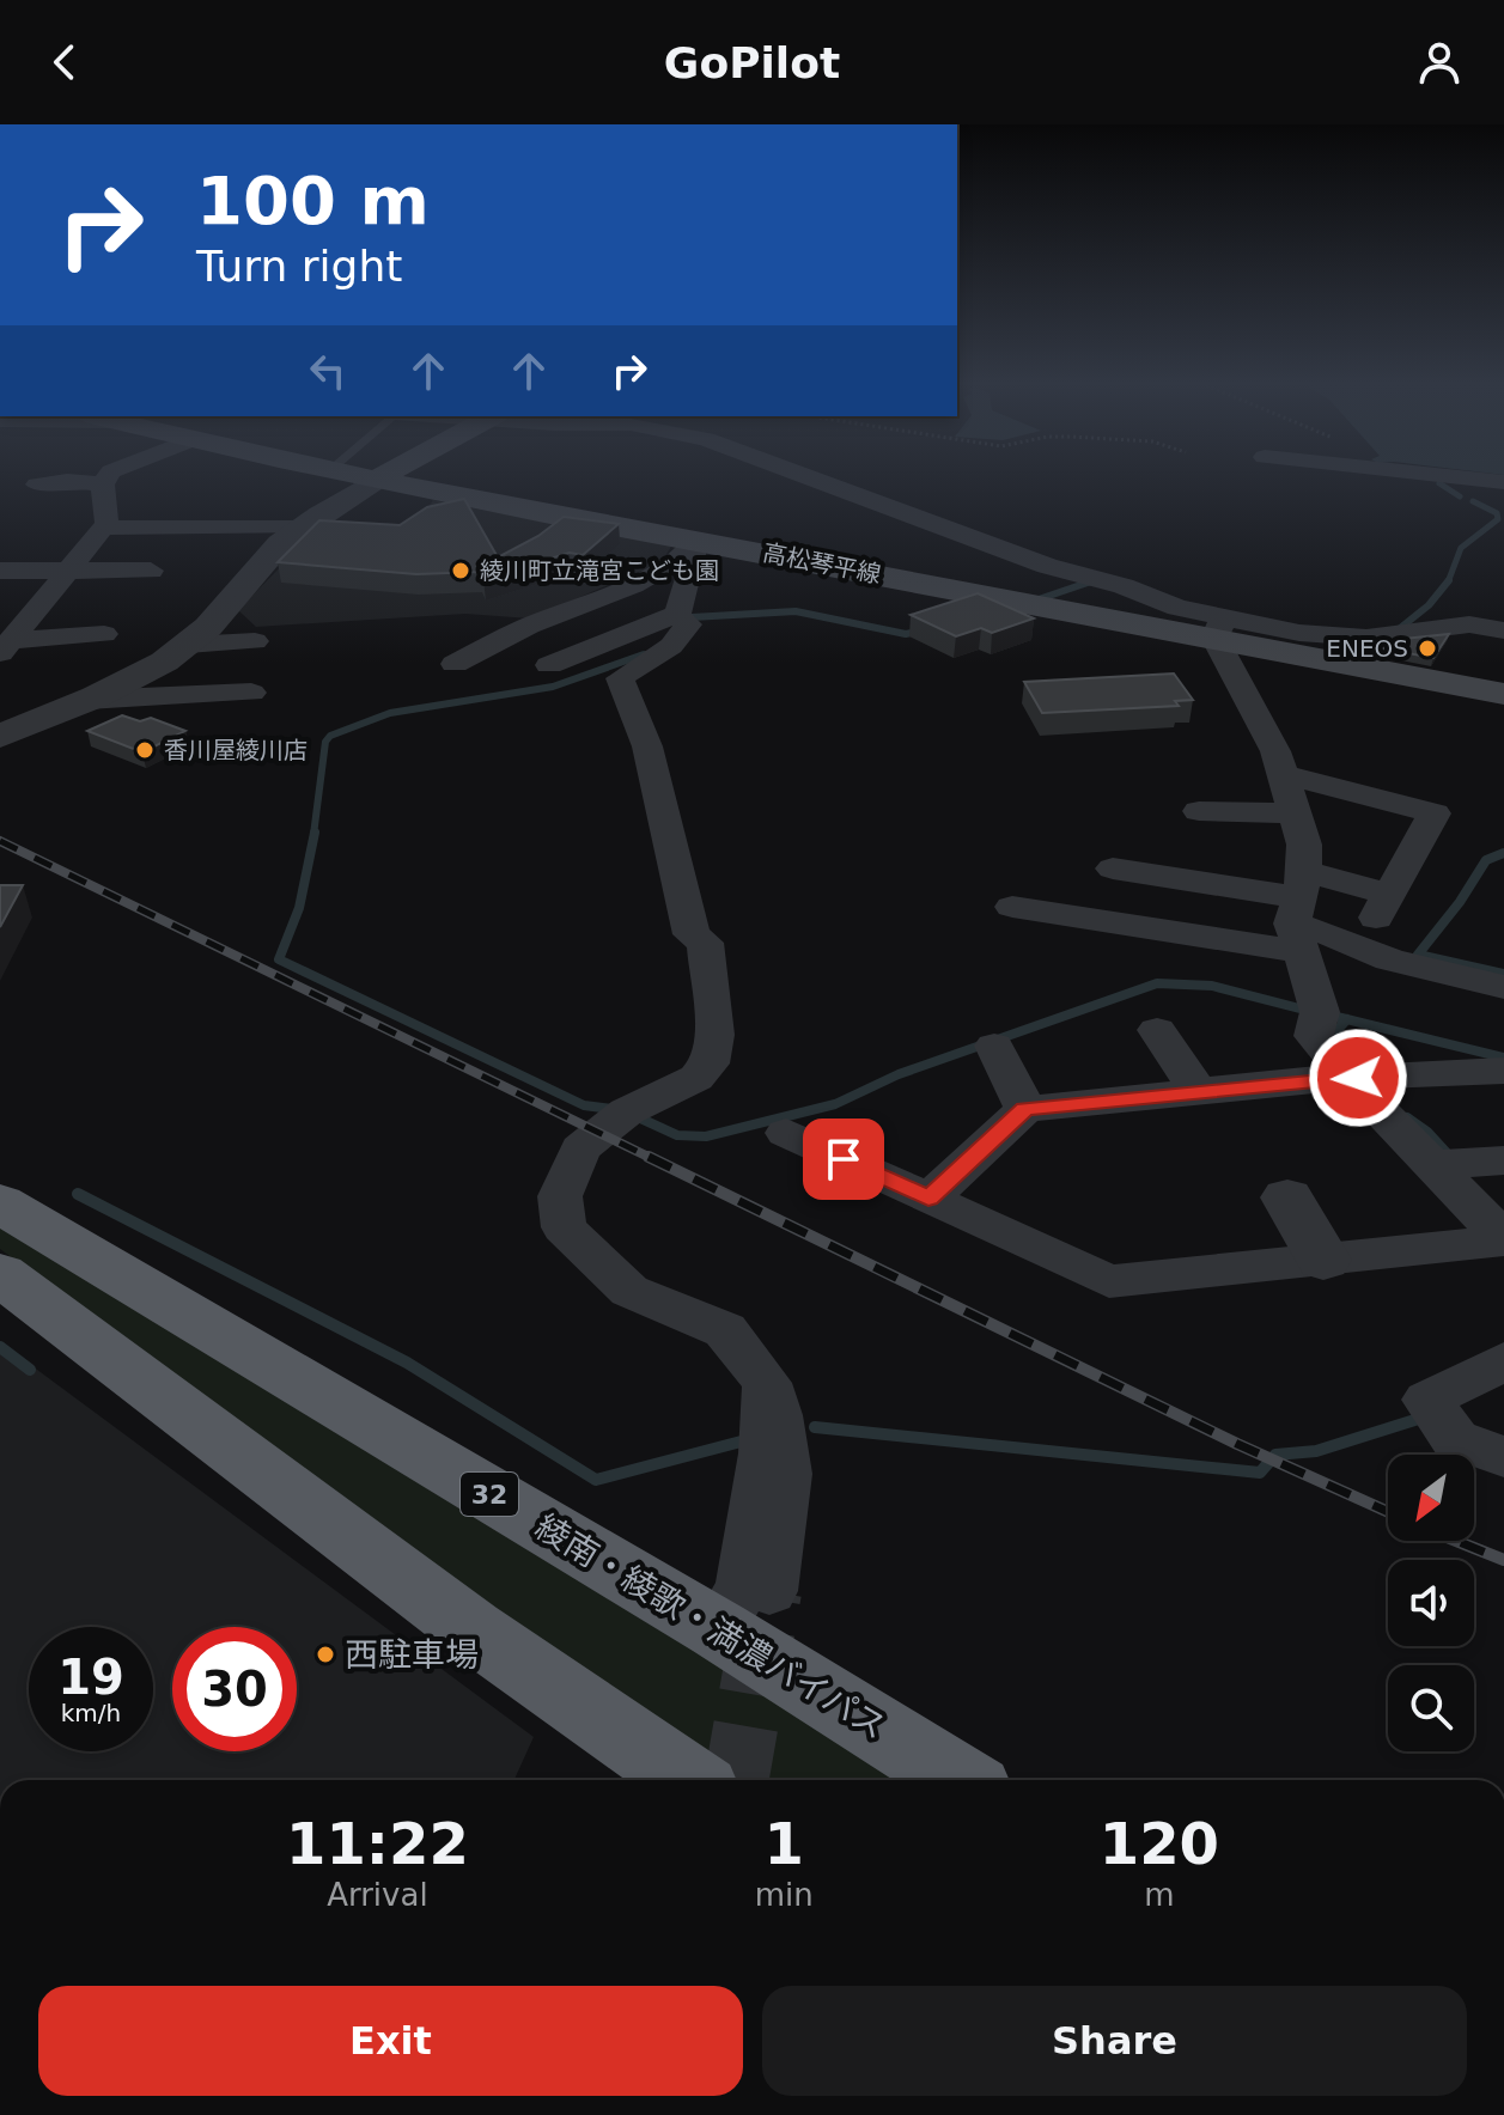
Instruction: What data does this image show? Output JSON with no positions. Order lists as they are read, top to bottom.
{
  "streets": {
    "highway": ["32", "綾南・綾歌・満濃バイパス"],
    "main road": ["高松琴平線"]
  },
  "places": [
    "綾川町立滝宮こども園",
    "ENEOS",
    "香川屋綾川店",
    "西駐車場"
  ],
  "north": "bottom left",
  "page": {
    "header": "GoPilot",
    "turn": ["100 m", "Turn right"],
    "speed": "19 km/h",
    "limit": "30",
    "eta": [
      "11:22",
      "Arrival",
      "1",
      "min",
      "120",
      "m"
    ],
    "buttons": ["Exit", "Share"]
  }
}
